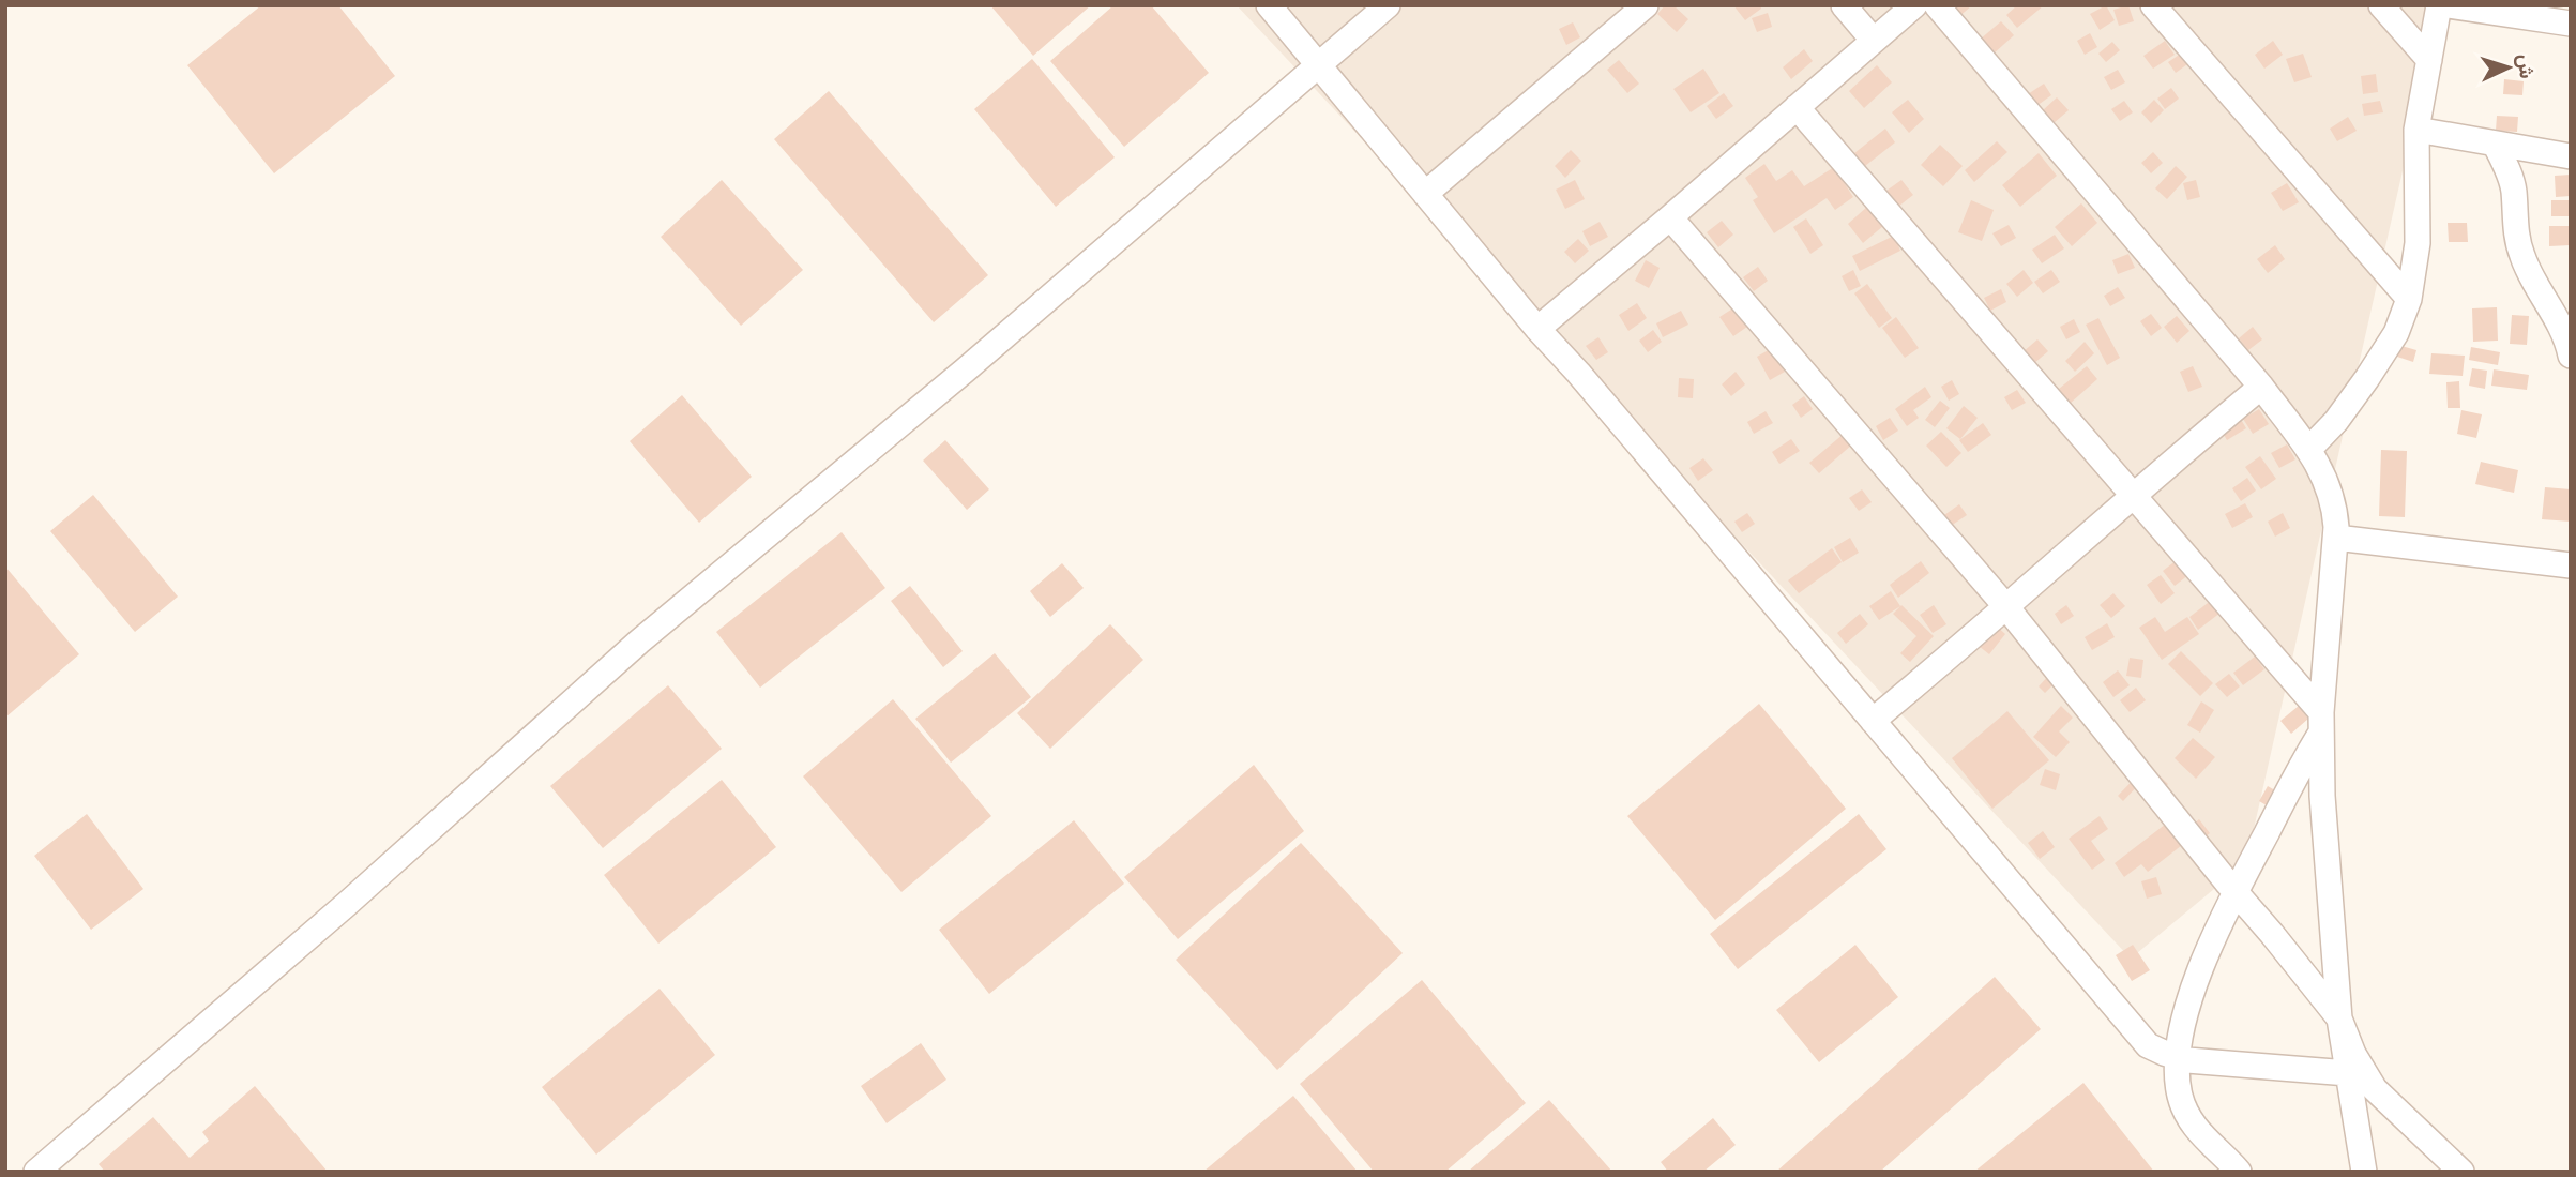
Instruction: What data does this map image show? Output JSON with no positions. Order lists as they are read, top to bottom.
{
  "north": "right"
}
